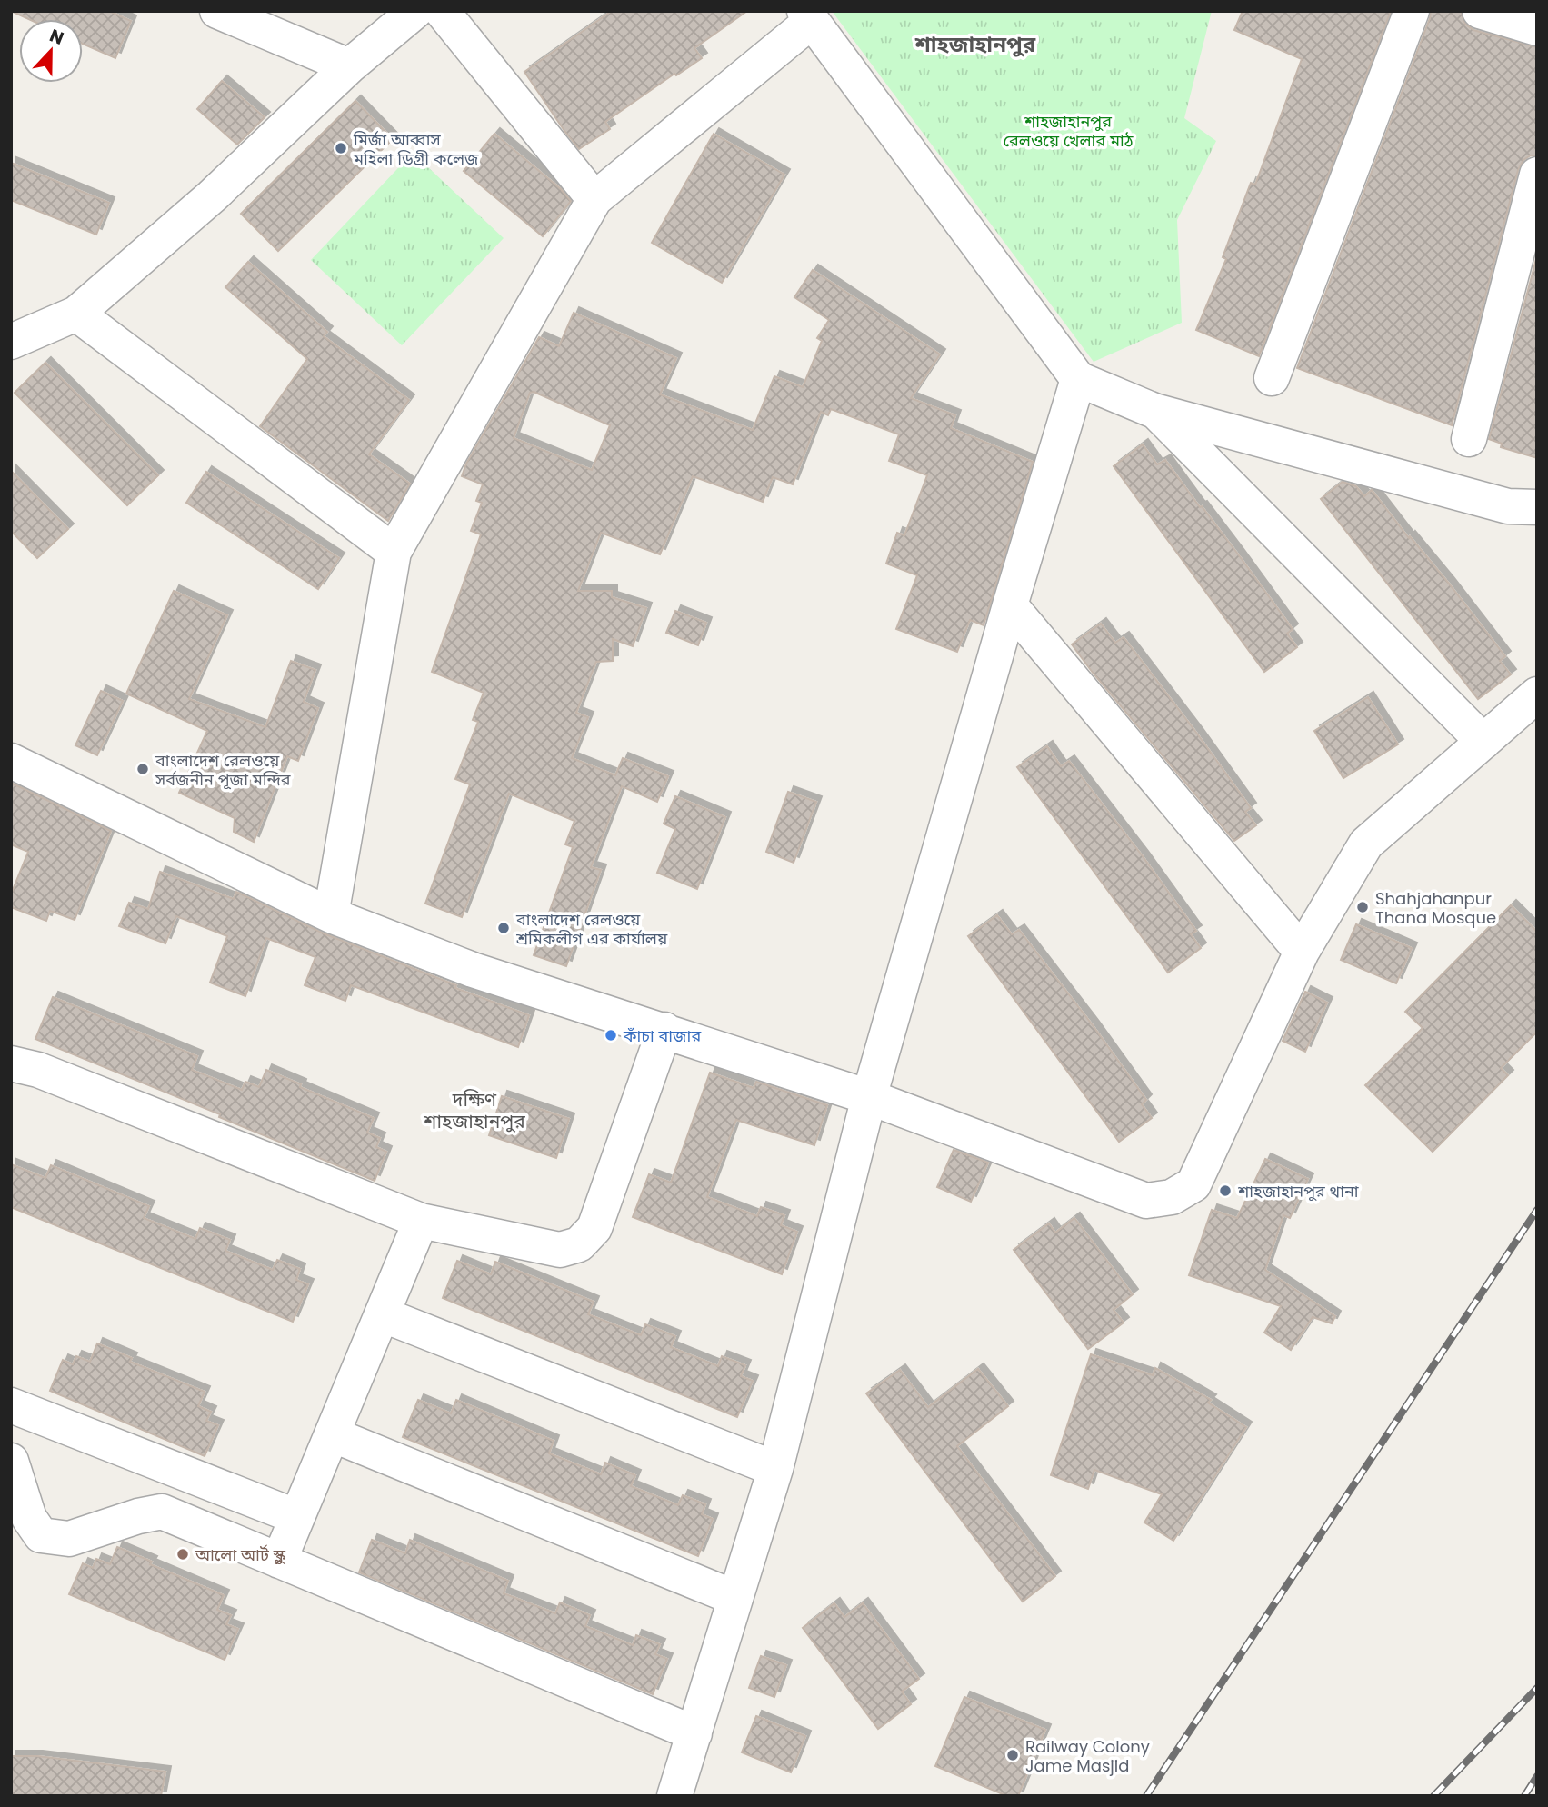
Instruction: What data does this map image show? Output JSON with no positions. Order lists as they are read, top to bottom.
{
  "districts": ["শাহজাহানপুর", "দক্ষিণ শাহজাহানপুর"],
  "parks": ["শাহজাহানপুর রেলওয়ে খেলার মাঠ"],
  "places": [
    "মির্জা আব্বাস মহিলা ডিগ্রী কলেজ",
    "বাংলাদেশ রেলওয়ে সর্বজনীন পূজা মন্দির",
    "Shahjahanpur Thana Mosque",
    "বাংলাদেশ রেলওয়ে শ্রমিকলীগ এর কার্যালয়",
    "কাঁচা বাজার",
    "শাহজাহানপুর থানা",
    "আলো আর্ট স্কুল",
    "Railway Colony Jame Masjid"
  ],
  "north": "top"
}
